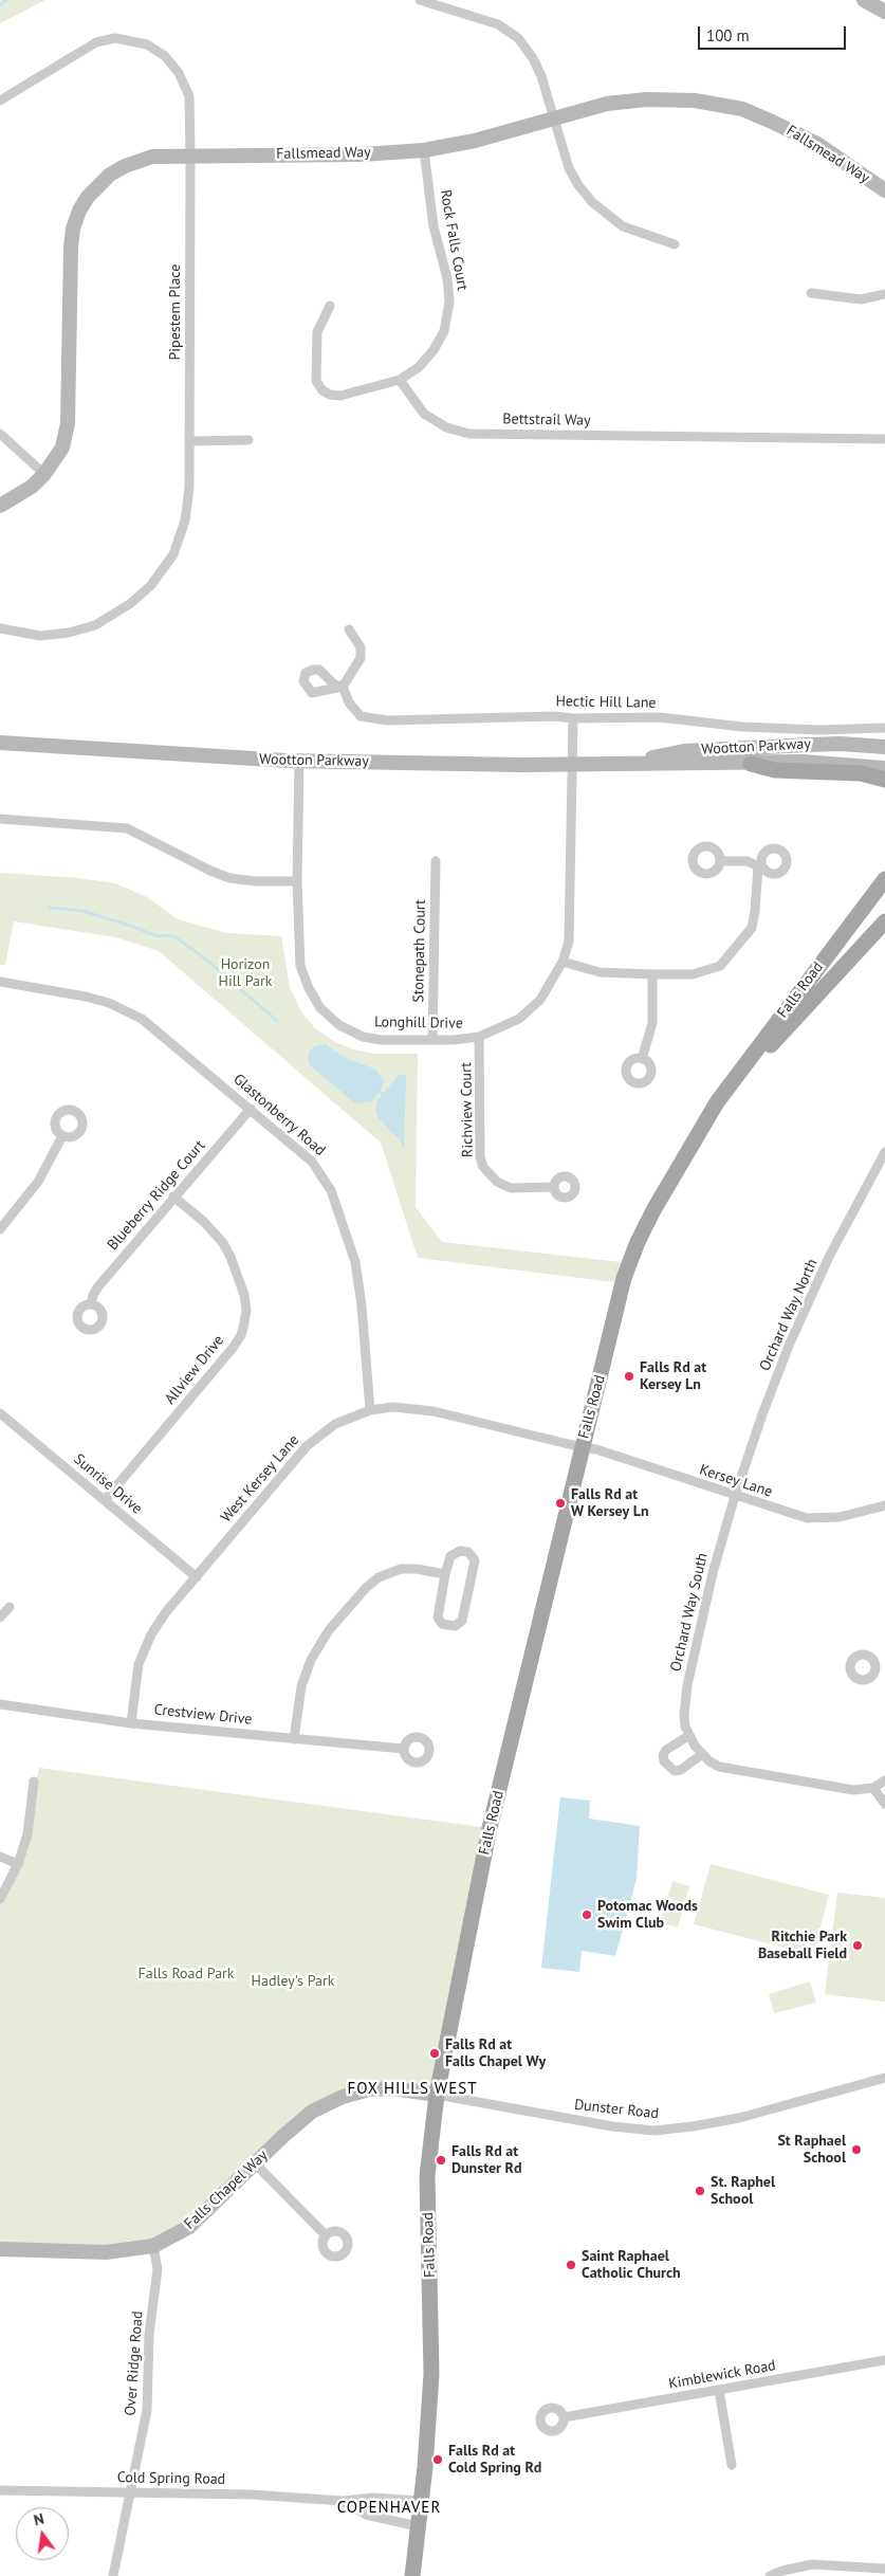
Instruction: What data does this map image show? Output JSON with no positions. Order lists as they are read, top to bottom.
{
  "streets": {
    "main road": ["Falls Road"],
    "street": [
      "Fallsmead Way",
      "Rock Falls Court",
      "Pipestem Place",
      "Bettstrail Way",
      "Hectic Hill Lane",
      "Wootton Parkway",
      "Stonepath Court",
      "Longhill Drive",
      "Richview Court",
      "Glastonberry Road",
      "Blueberry Ridge Court",
      "Orchard Way North",
      "Allview Drive",
      "West Kersey Lane",
      "Kersey Lane",
      "Sunrise Drive",
      "Orchard Way South",
      "Crestview Drive",
      "Dunster Road",
      "Falls Chapel Way",
      "Over Ridge Road",
      "Kimblewick Road",
      "Cold Spring Road"
    ]
  },
  "crossings": [
    ["Fallsmead Way", "Rock Falls Court"],
    ["Fallsmead Way", "Pipestem Place"],
    ["Rock Falls Court", "Bettstrail Way"],
    ["Hectic Hill Lane", "Longhill Drive"],
    ["Wootton Parkway", "Longhill Drive"],
    ["Stonepath Court", "Longhill Drive"],
    ["Falls Road", "West Kersey Lane"],
    ["Falls Road", "Kersey Lane"],
    ["Falls Road", "Dunster Road"],
    ["Falls Road", "Falls Chapel Way"],
    ["Falls Road", "Cold Spring Road"],
    ["Longhill Drive", "Richview Court"],
    ["Glastonberry Road", "Blueberry Ridge Court"],
    ["Glastonberry Road", "West Kersey Lane"],
    ["Blueberry Ridge Court", "Allview Drive"],
    ["Orchard Way North", "Kersey Lane"],
    ["Orchard Way North", "Orchard Way South"],
    ["Allview Drive", "Sunrise Drive"],
    ["West Kersey Lane", "Kersey Lane"],
    ["West Kersey Lane", "Sunrise Drive"],
    ["West Kersey Lane", "Crestview Drive"],
    ["Kersey Lane", "Orchard Way South"],
    ["Dunster Road", "Falls Chapel Way"],
    ["Falls Chapel Way", "Over Ridge Road"],
    ["Over Ridge Road", "Cold Spring Road"]
  ],
  "districts": ["FOX HILLS WEST", "COPENHAVER"],
  "parks": ["Horizon Hill Park", "Falls Road Park", "Hadley's Park"],
  "places": [
    "Falls Rd at Kersey Ln",
    "Falls Rd at W Kersey Ln",
    "Potomac Woods Swim Club",
    "Ritchie Park Baseball Field",
    "Falls Rd at Falls Chapel Wy",
    "St Raphael School",
    "Falls Rd at Dunster Rd",
    "St. Raphel School",
    "Saint Raphael Catholic Church",
    "Falls Rd at Cold Spring Rd"
  ],
  "scale_bar": "100 m",
  "north": "top"
}
